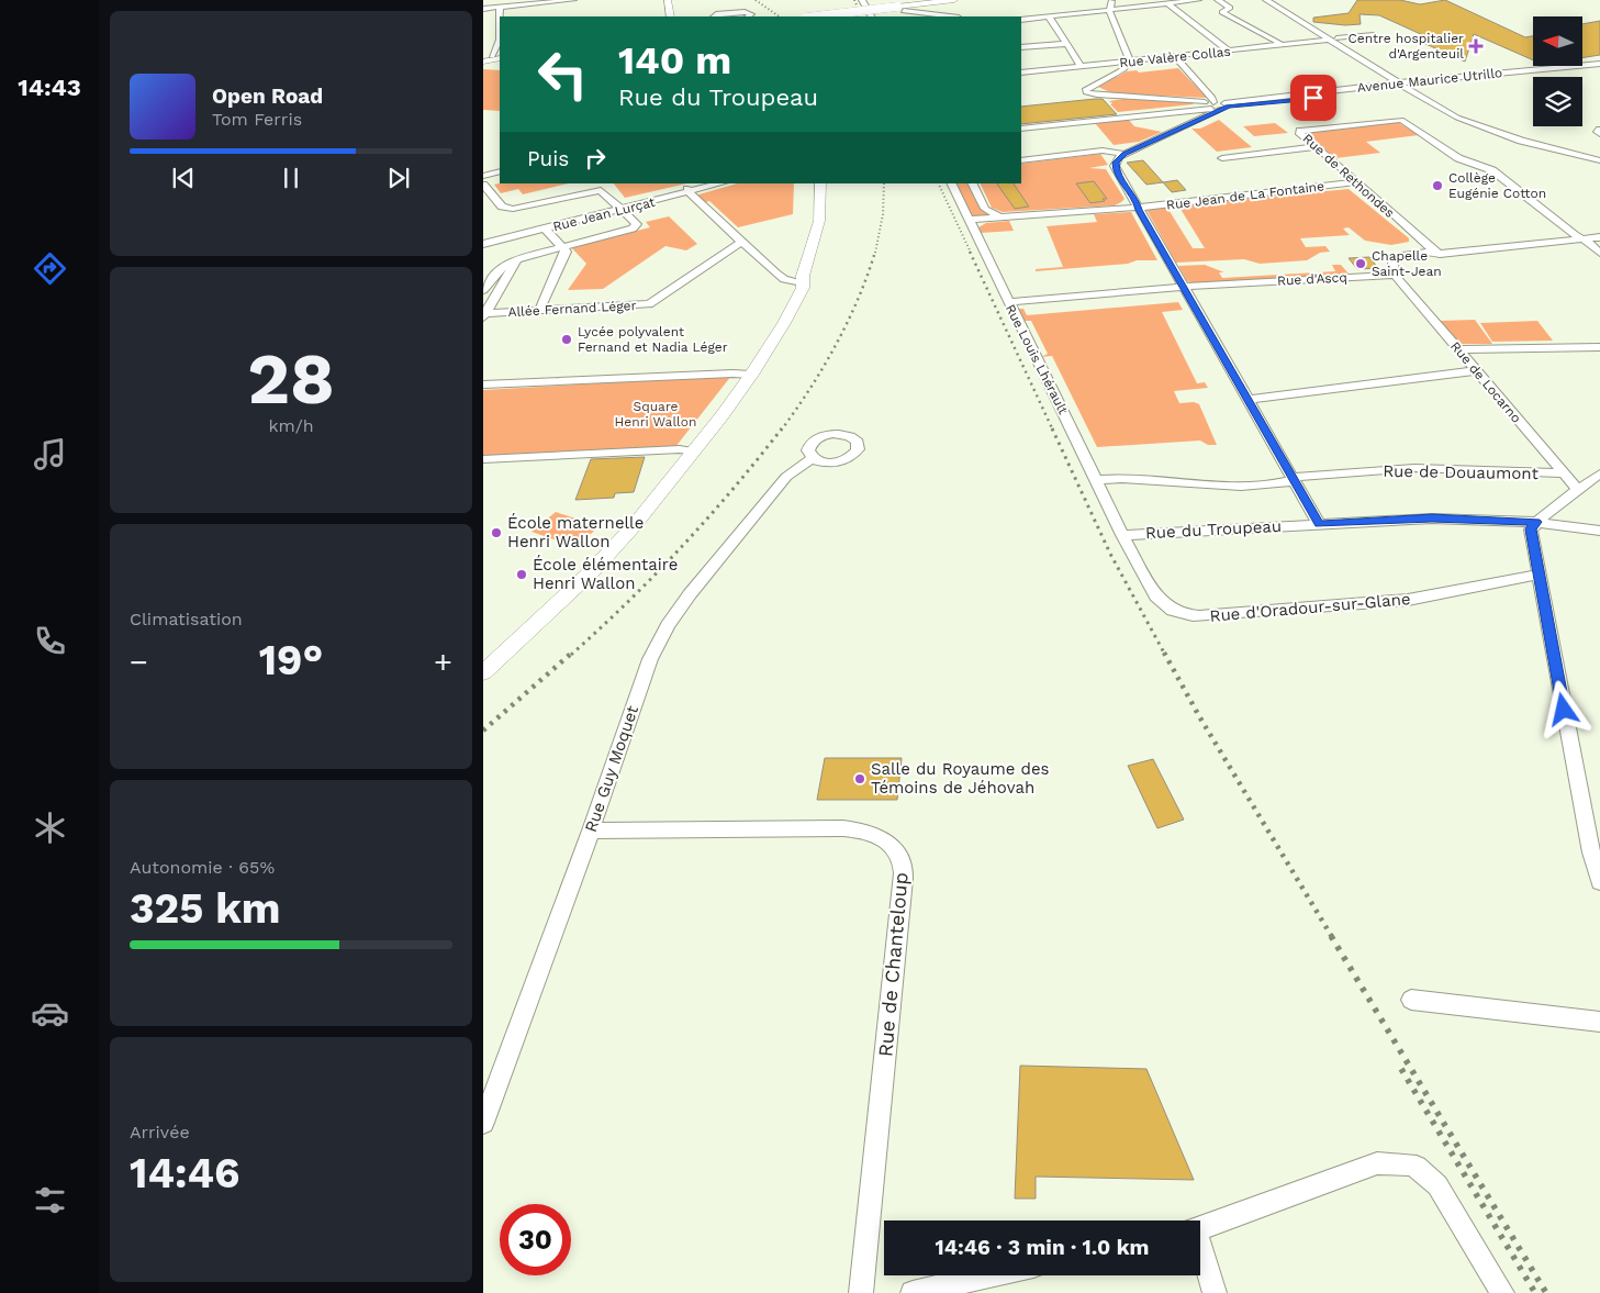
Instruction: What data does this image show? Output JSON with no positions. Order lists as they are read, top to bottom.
{
  "streets": {
    "street": [
      "Rue Valère Collas",
      "Avenue Maurice Utrillo",
      "Rue de Rethondes",
      "Rue Jean de La Fontaine",
      "Rue Jean Lurçat",
      "Rue d'Ascq",
      "Allée Fernand Léger",
      "Rue Louis Lhérault",
      "Rue de Locarno",
      "Rue de Douaumont",
      "Rue du Troupeau",
      "Rue d'Oradour-sur-Glane",
      "Rue Guy Moquet",
      "Rue de Chanteloup"
    ]
  },
  "crossings": [
    ["Rue de Rethondes", "Rue Jean de La Fontaine"],
    ["Rue Jean de La Fontaine", "Rue Louis Lhérault"],
    ["Rue d'Ascq", "Rue Louis Lhérault"],
    ["Rue d'Ascq", "Rue de Locarno"],
    ["Rue Louis Lhérault", "Rue du Troupeau"],
    ["Rue Louis Lhérault", "Rue d'Oradour-sur-Glane"],
    ["Rue de Locarno", "Rue de Douaumont"],
    ["Rue du Troupeau", "Rue d'Oradour-sur-Glane"],
    ["Rue Guy Moquet", "Rue de Chanteloup"]
  ],
  "parks": ["Square Henri Wallon"],
  "places": {
    "health": ["Centre hospitalier d'Argenteuil"],
    "other": [
      "Collège Eugénie Cotton",
      "Chapelle Saint-Jean",
      "Lycée polyvalent Fernand et Nadia Léger",
      "École maternelle Henri Wallon",
      "École élémentaire Henri Wallon",
      "Salle du Royaume des Témoins de Jéhovah"
    ]
  },
  "north": "left",
  "page": {
    "tabs": "14:43",
    "turn": ["140 m", "Rue du Troupeau"],
    "song": ["Open Road", "Tom Ferris"],
    "then": "Puis",
    "tile": [
      ["28", "km/h"],
      "Climatisation",
      ["Autonomie · 65%", "325 km"],
      ["Arrivée", "14:46"]
    ],
    "heat": ["−", "19°", "+"],
    "limit": "30",
    "trip": "14:46 · 3 min · 1.0 km"
  }
}
